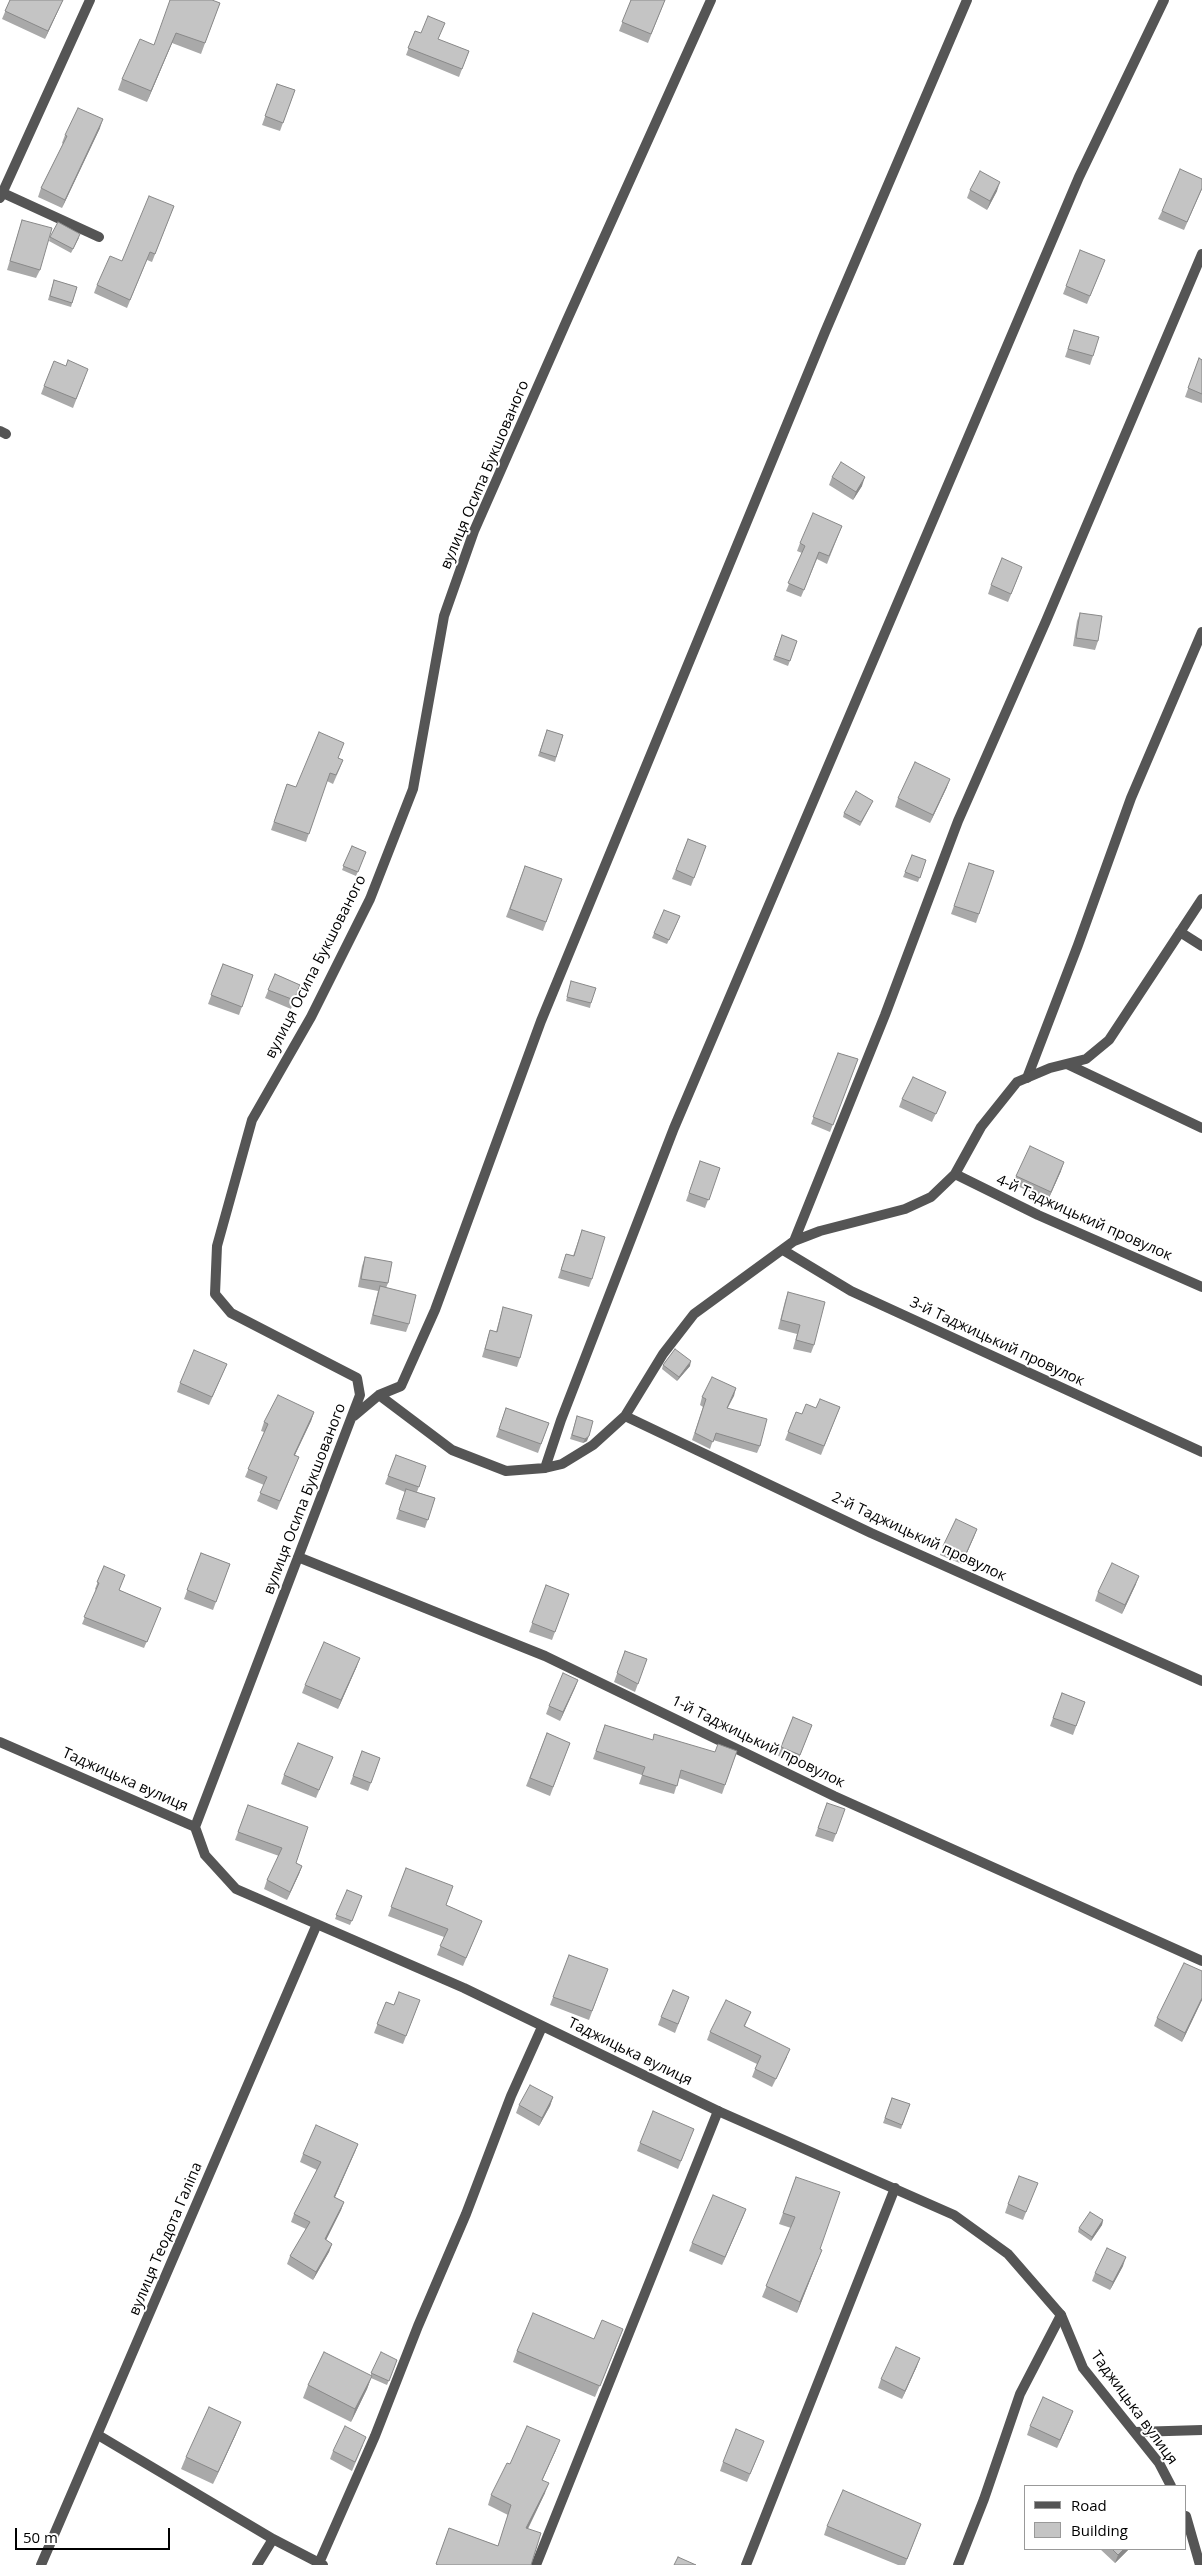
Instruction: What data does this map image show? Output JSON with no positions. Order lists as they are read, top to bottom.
{
  "streets": {
    "street": [
      "вулиця Осипа Букшованого",
      "4-й Таджицький провулок",
      "3-й Таджицький провулок",
      "2-й Таджицький провулок",
      "1-й Таджицький провулок",
      "Таджицька вулиця",
      "вулиця Теодота Галіпа"
    ]
  },
  "crossings": [
    ["вулиця Осипа Букшованого", "1-й Таджицький провулок"],
    ["вулиця Осипа Букшованого", "Таджицька вулиця"],
    ["Таджицька вулиця", "вулиця Теодота Галіпа"]
  ],
  "legend": ["Road", "Building"],
  "scale_bar": "50 m"
}
